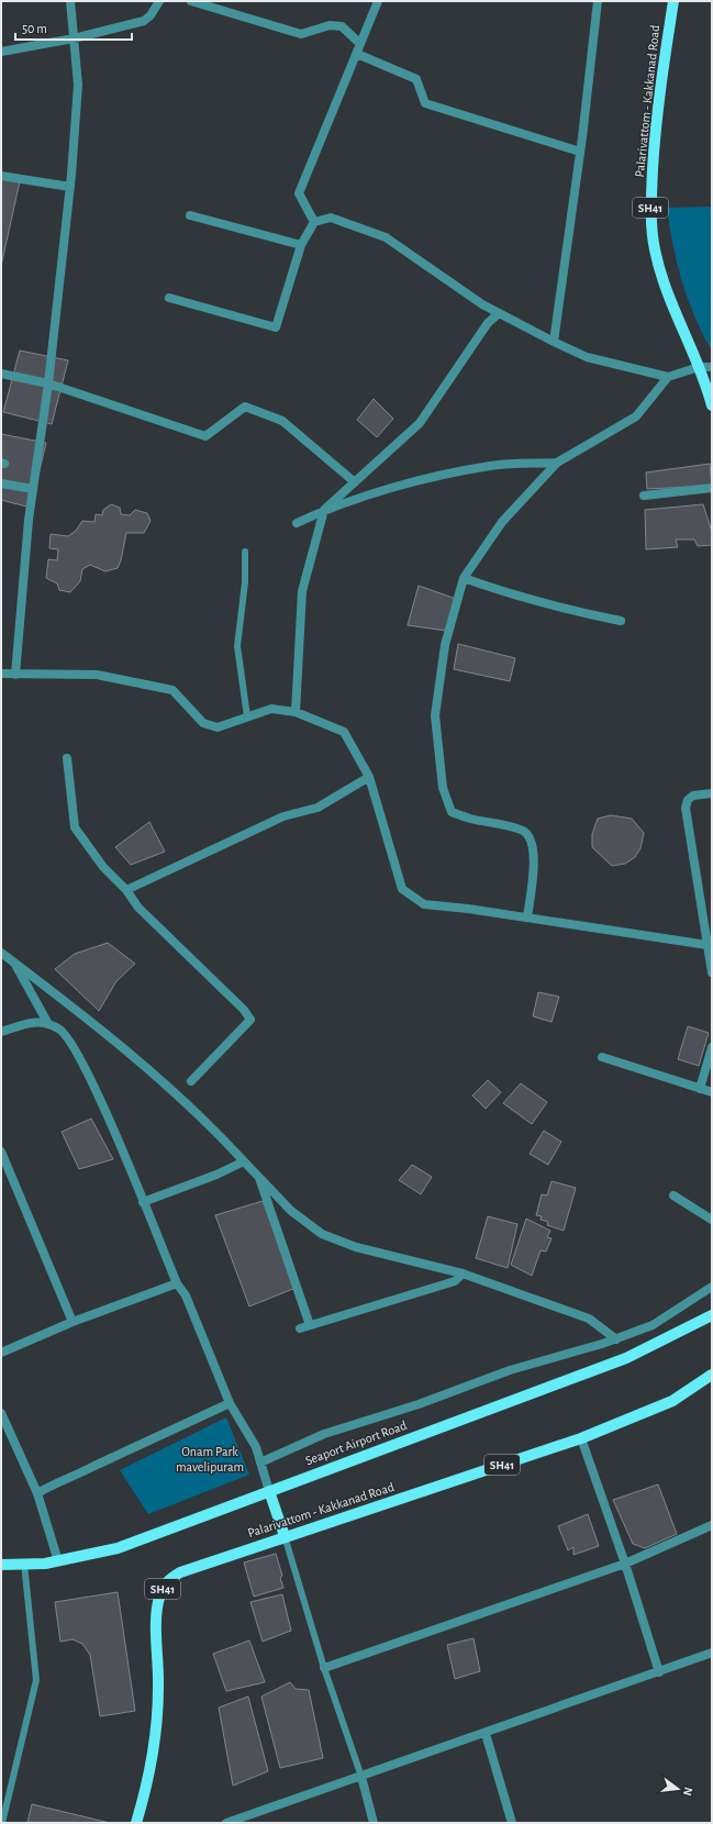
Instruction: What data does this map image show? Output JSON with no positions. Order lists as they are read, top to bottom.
{
  "streets": {
    "main road": ["Palarivattom - Kakkanad Road", "SH41", "Seaport Airport Road"]
  },
  "parks": ["Onam Park mavelipuram"],
  "scale_bar": "50 m",
  "north": "right"
}
